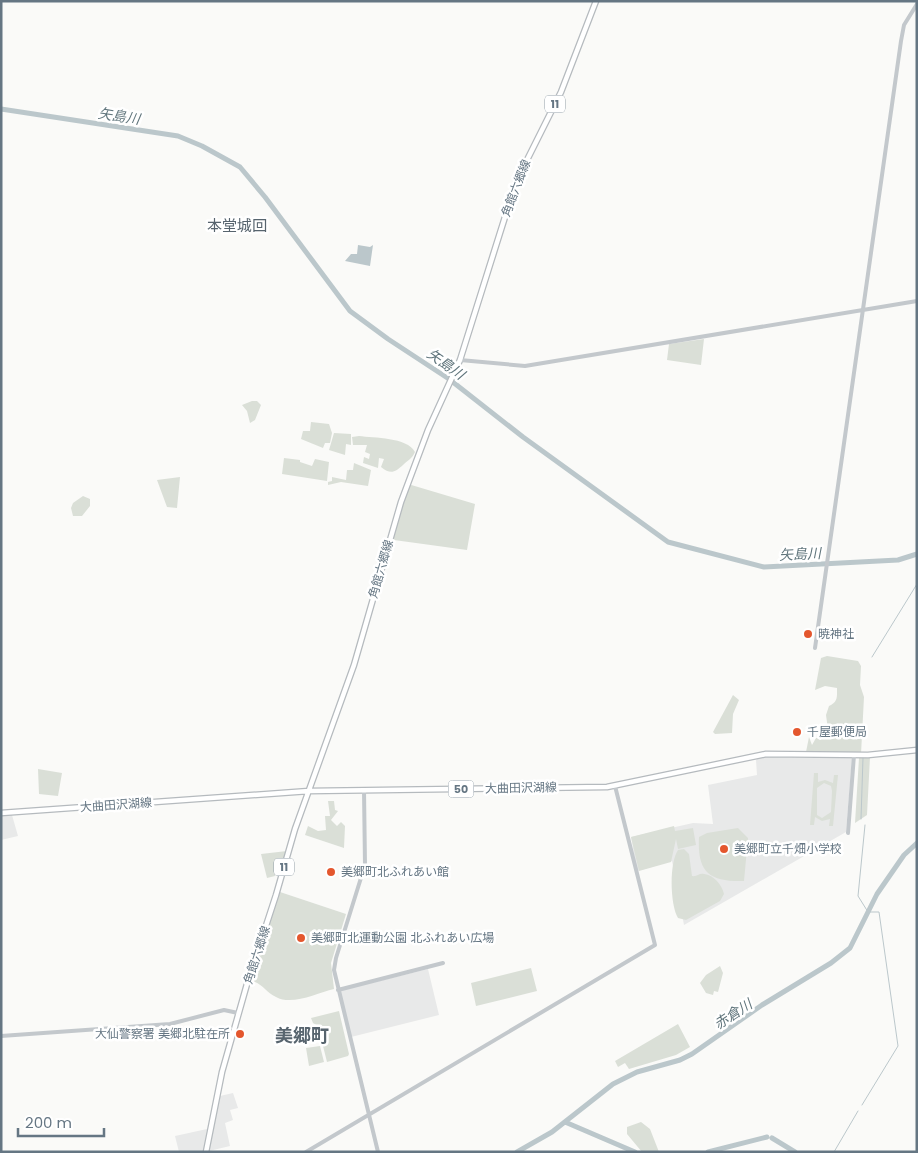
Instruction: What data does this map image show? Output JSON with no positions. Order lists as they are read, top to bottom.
{
  "streets": {
    "main road": [
      "11",
      "角館六郷線",
      "大曲田沢湖線",
      "50"
    ]
  },
  "crossings": [
    ["角館六郷線", "大曲田沢湖線"]
  ],
  "districts": ["本堂城回", "美郷町"],
  "water": ["矢島川", "赤倉川"],
  "places": [
    "暁神社",
    "千屋郵便局",
    "美郷町立千畑小学校",
    "美郷町北ふれあい館",
    "美郷町北運動公園 北ふれあい広場",
    "大仙警察署 美郷北駐在所"
  ],
  "scale_bar": "200 m"
}
